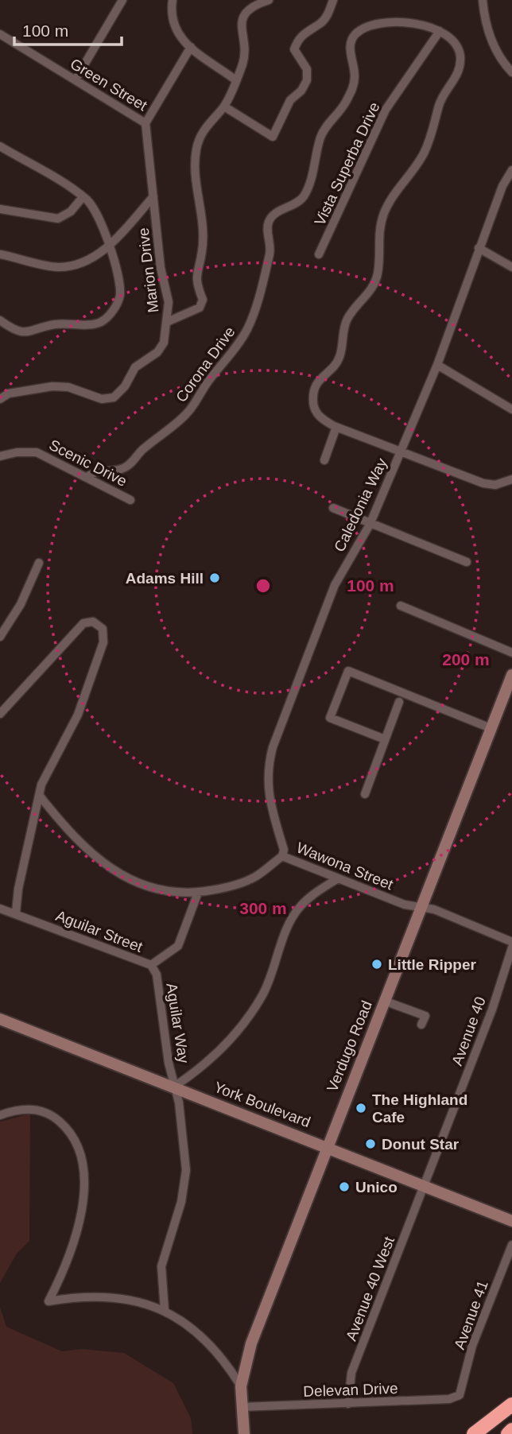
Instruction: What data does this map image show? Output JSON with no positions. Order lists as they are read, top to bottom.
{
  "streets": {
    "main road": ["Verdugo Road", "York Boulevard"],
    "street": [
      "Green Street",
      "Vista Superba Drive",
      "Marion Drive",
      "Corona Drive",
      "Scenic Drive",
      "Caledonia Way",
      "Wawona Street",
      "Aguilar Street",
      "Aguilar Way",
      "Avenue 40",
      "Avenue 40 West",
      "Avenue 41",
      "Delevan Drive"
    ]
  },
  "crossings": [
    ["Green Street", "Marion Drive"],
    ["Vista Superba Drive", "Corona Drive"],
    ["Corona Drive", "Scenic Drive"],
    ["Caledonia Way", "Wawona Street"],
    ["Wawona Street", "Aguilar Street"],
    ["Wawona Street", "Verdugo Road"],
    ["Aguilar Street", "Aguilar Way"],
    ["Aguilar Way", "York Boulevard"],
    ["Avenue 40", "York Boulevard"],
    ["Avenue 40", "Avenue 40 West"],
    ["Verdugo Road", "York Boulevard"],
    ["Verdugo Road", "Delevan Drive"],
    ["York Boulevard", "Avenue 40 West"],
    ["Avenue 40 West", "Delevan Drive"],
    ["Avenue 41", "Delevan Drive"]
  ],
  "places": [
    "Adams Hill",
    "Little Ripper",
    "The Highland Cafe",
    "Donut Star",
    "Unico"
  ],
  "scale_bar": "100 m",
  "rings": ["100 m", "200 m", "300 m"]
}
